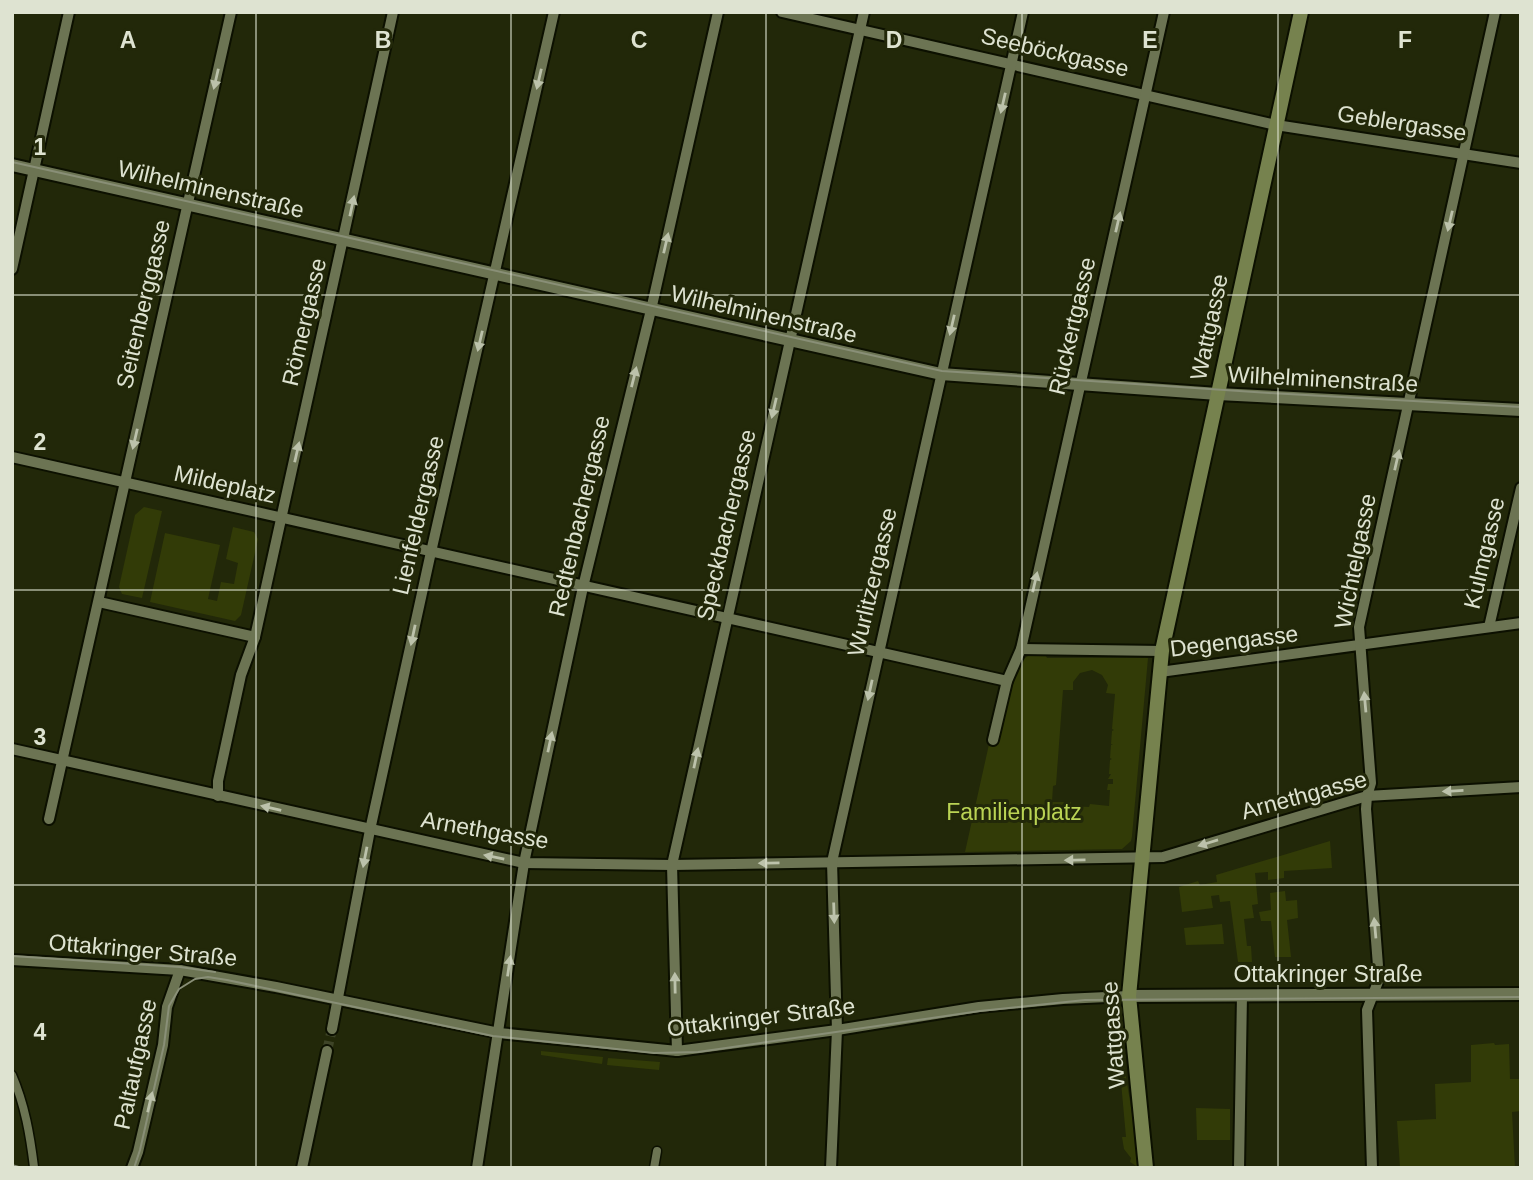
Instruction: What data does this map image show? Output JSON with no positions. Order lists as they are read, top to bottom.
{
  "streets": {
    "main road": ["Wattgasse"],
    "street": [
      "Seeböckgasse",
      "Geblergasse",
      "Wilhelminenstraße",
      "Seitenberggasse",
      "Römergasse",
      "Rückertgasse",
      "Mildeplatz",
      "Lienfeldergasse",
      "Redtenbachergasse",
      "Speckbachergasse",
      "Kulmgasse",
      "Wichtelgasse",
      "Wurlitzergasse",
      "Degengasse",
      "Arnethgasse",
      "Ottakringer Straße",
      "Paltaufgasse"
    ]
  },
  "crossings": [
    ["Seeböckgasse", "Geblergasse"],
    ["Seeböckgasse", "Rückertgasse"],
    ["Seeböckgasse", "Wattgasse"],
    ["Seeböckgasse", "Speckbachergasse"],
    ["Seeböckgasse", "Wurlitzergasse"],
    ["Geblergasse", "Wattgasse"],
    ["Geblergasse", "Wichtelgasse"],
    ["Wilhelminenstraße", "Seitenberggasse"],
    ["Wilhelminenstraße", "Römergasse"],
    ["Wilhelminenstraße", "Rückertgasse"],
    ["Wilhelminenstraße", "Wattgasse"],
    ["Wilhelminenstraße", "Lienfeldergasse"],
    ["Wilhelminenstraße", "Redtenbachergasse"],
    ["Wilhelminenstraße", "Speckbachergasse"],
    ["Wilhelminenstraße", "Wichtelgasse"],
    ["Wilhelminenstraße", "Wurlitzergasse"],
    ["Seitenberggasse", "Mildeplatz"],
    ["Römergasse", "Mildeplatz"],
    ["Wattgasse", "Arnethgasse"],
    ["Wattgasse", "Ottakringer Straße"],
    ["Lienfeldergasse", "Arnethgasse"],
    ["Lienfeldergasse", "Ottakringer Straße"],
    ["Redtenbachergasse", "Arnethgasse"],
    ["Redtenbachergasse", "Ottakringer Straße"],
    ["Speckbachergasse", "Arnethgasse"],
    ["Speckbachergasse", "Ottakringer Straße"],
    ["Kulmgasse", "Degengasse"],
    ["Wichtelgasse", "Degengasse"],
    ["Wichtelgasse", "Arnethgasse"],
    ["Wichtelgasse", "Ottakringer Straße"],
    ["Wurlitzergasse", "Arnethgasse"],
    ["Wurlitzergasse", "Ottakringer Straße"],
    ["Ottakringer Straße", "Paltaufgasse"]
  ],
  "one_way": [
    "Seitenberggasse",
    "Römergasse",
    "Rückertgasse",
    "Lienfeldergasse",
    "Redtenbachergasse",
    "Wurlitzergasse",
    "Arnethgasse",
    "Paltaufgasse"
  ],
  "parks": ["Familienplatz"],
  "grid": {
    "columns": [
      "A",
      "B",
      "C",
      "D",
      "E",
      "F"
    ],
    "rows": [
      "1",
      "2",
      "3",
      "4"
    ]
  }
}
